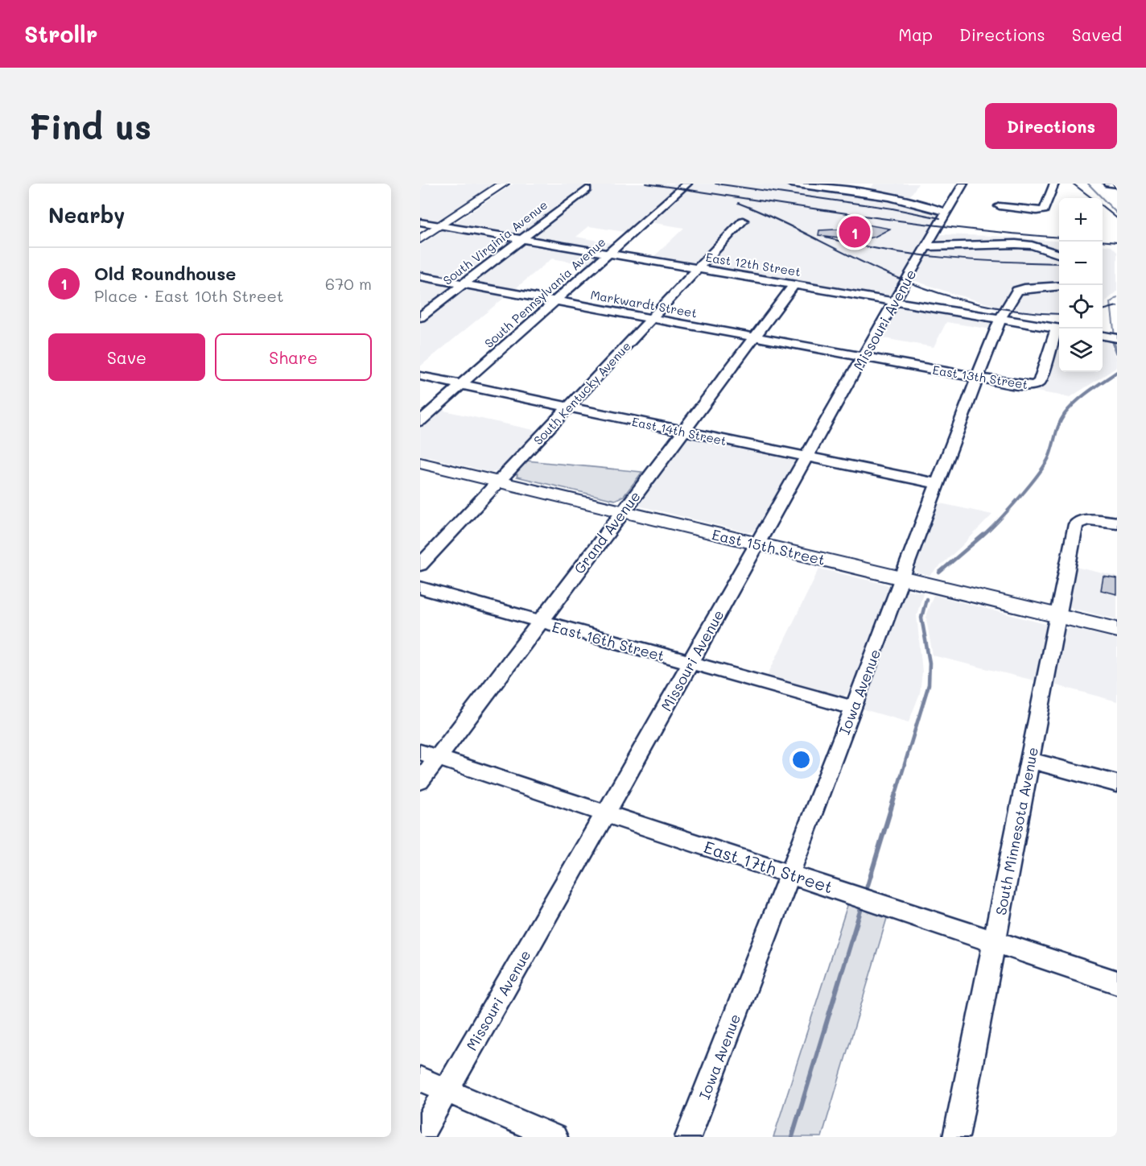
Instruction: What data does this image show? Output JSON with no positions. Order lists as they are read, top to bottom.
{
  "streets": {
    "main road": ["East 15th Street"],
    "street": [
      "South Virginia Avenue",
      "East 12th Street",
      "South Pennsylvania Avenue",
      "Markwardt Street",
      "Missouri Avenue",
      "East 13th Street",
      "South Kentucky Avenue",
      "East 14th Street",
      "Grand Avenue",
      "East 16th Street",
      "Iowa Avenue",
      "South Minnesota Avenue",
      "East 17th Street"
    ]
  },
  "crossings": [
    ["South Virginia Avenue", "East 12th Street"],
    ["South Virginia Avenue", "Markwardt Street"],
    ["East 12th Street", "South Pennsylvania Avenue"],
    ["East 12th Street", "Missouri Avenue"],
    ["East 12th Street", "South Kentucky Avenue"],
    ["East 12th Street", "Grand Avenue"],
    ["East 12th Street", "Iowa Avenue"],
    ["South Pennsylvania Avenue", "Markwardt Street"],
    ["South Pennsylvania Avenue", "East 14th Street"],
    ["Markwardt Street", "Missouri Avenue"],
    ["Markwardt Street", "East 13th Street"],
    ["Markwardt Street", "South Kentucky Avenue"],
    ["Markwardt Street", "Grand Avenue"],
    ["Missouri Avenue", "East 13th Street"],
    ["Missouri Avenue", "East 14th Street"],
    ["Missouri Avenue", "East 15th Street"],
    ["Missouri Avenue", "East 16th Street"],
    ["Missouri Avenue", "East 17th Street"],
    ["East 13th Street", "Iowa Avenue"],
    ["South Kentucky Avenue", "East 14th Street"],
    ["South Kentucky Avenue", "East 15th Street"],
    ["East 14th Street", "Grand Avenue"],
    ["East 14th Street", "Iowa Avenue"],
    ["Grand Avenue", "East 15th Street"],
    ["Grand Avenue", "East 16th Street"],
    ["Grand Avenue", "East 17th Street"],
    ["East 15th Street", "Iowa Avenue"],
    ["East 15th Street", "South Minnesota Avenue"],
    ["East 16th Street", "Iowa Avenue"],
    ["Iowa Avenue", "East 17th Street"],
    ["South Minnesota Avenue", "East 17th Street"]
  ],
  "page": {
    "header": "Strollr",
    "nav": ["Map", "Directions", "Saved"],
    "buttons": [
      "Directions",
      ["Save", "Share"]
    ],
    "title": "Find us",
    "heading": "Nearby",
    "map_buttons": ["+", "−"],
    "pins": "1",
    "list": [
      {
        "mark": "1",
        "name": "Old Roundhouse",
        "note": "Place · East 10th Street",
        "value": "670 m"
      }
    ]
  }
}
